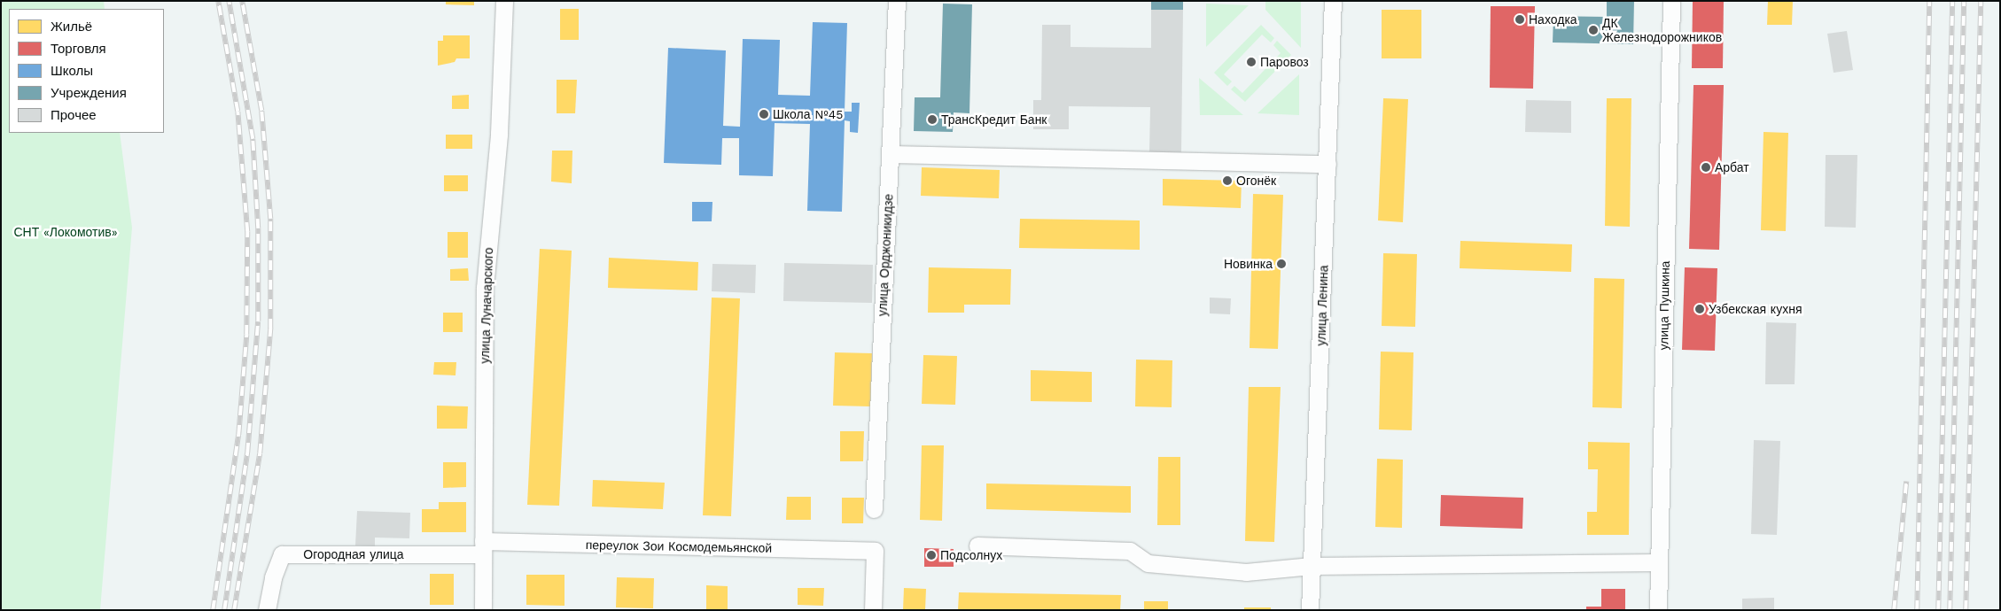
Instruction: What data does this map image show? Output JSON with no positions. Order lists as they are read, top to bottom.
{
  "streets": {
    "street": [
      "улица Орджоникидзе",
      "улица Луначарского",
      "улица Ленина",
      "улица Пушкина",
      "переулок Зои Космодемьянской",
      "Огородная улица"
    ]
  },
  "crossings": [
    ["улица Луначарского", "переулок Зои Космодемьянской"],
    ["улица Луначарского", "Огородная улица"],
    ["переулок Зои Космодемьянской", "Огородная улица"]
  ],
  "parks": ["СНТ «Локомотив»"],
  "places": [
    "Находка",
    "ДК Железнодорожников",
    "Паровоз",
    "Школа №45",
    "ТрансКредит Банк",
    "Арбат",
    "Огонёк",
    "Новинка",
    "Узбекская кухня",
    "Подсолнух"
  ],
  "legend": [
    "Жильё",
    "Торговля",
    "Школы",
    "Учреждения",
    "Прочее"
  ]
}
